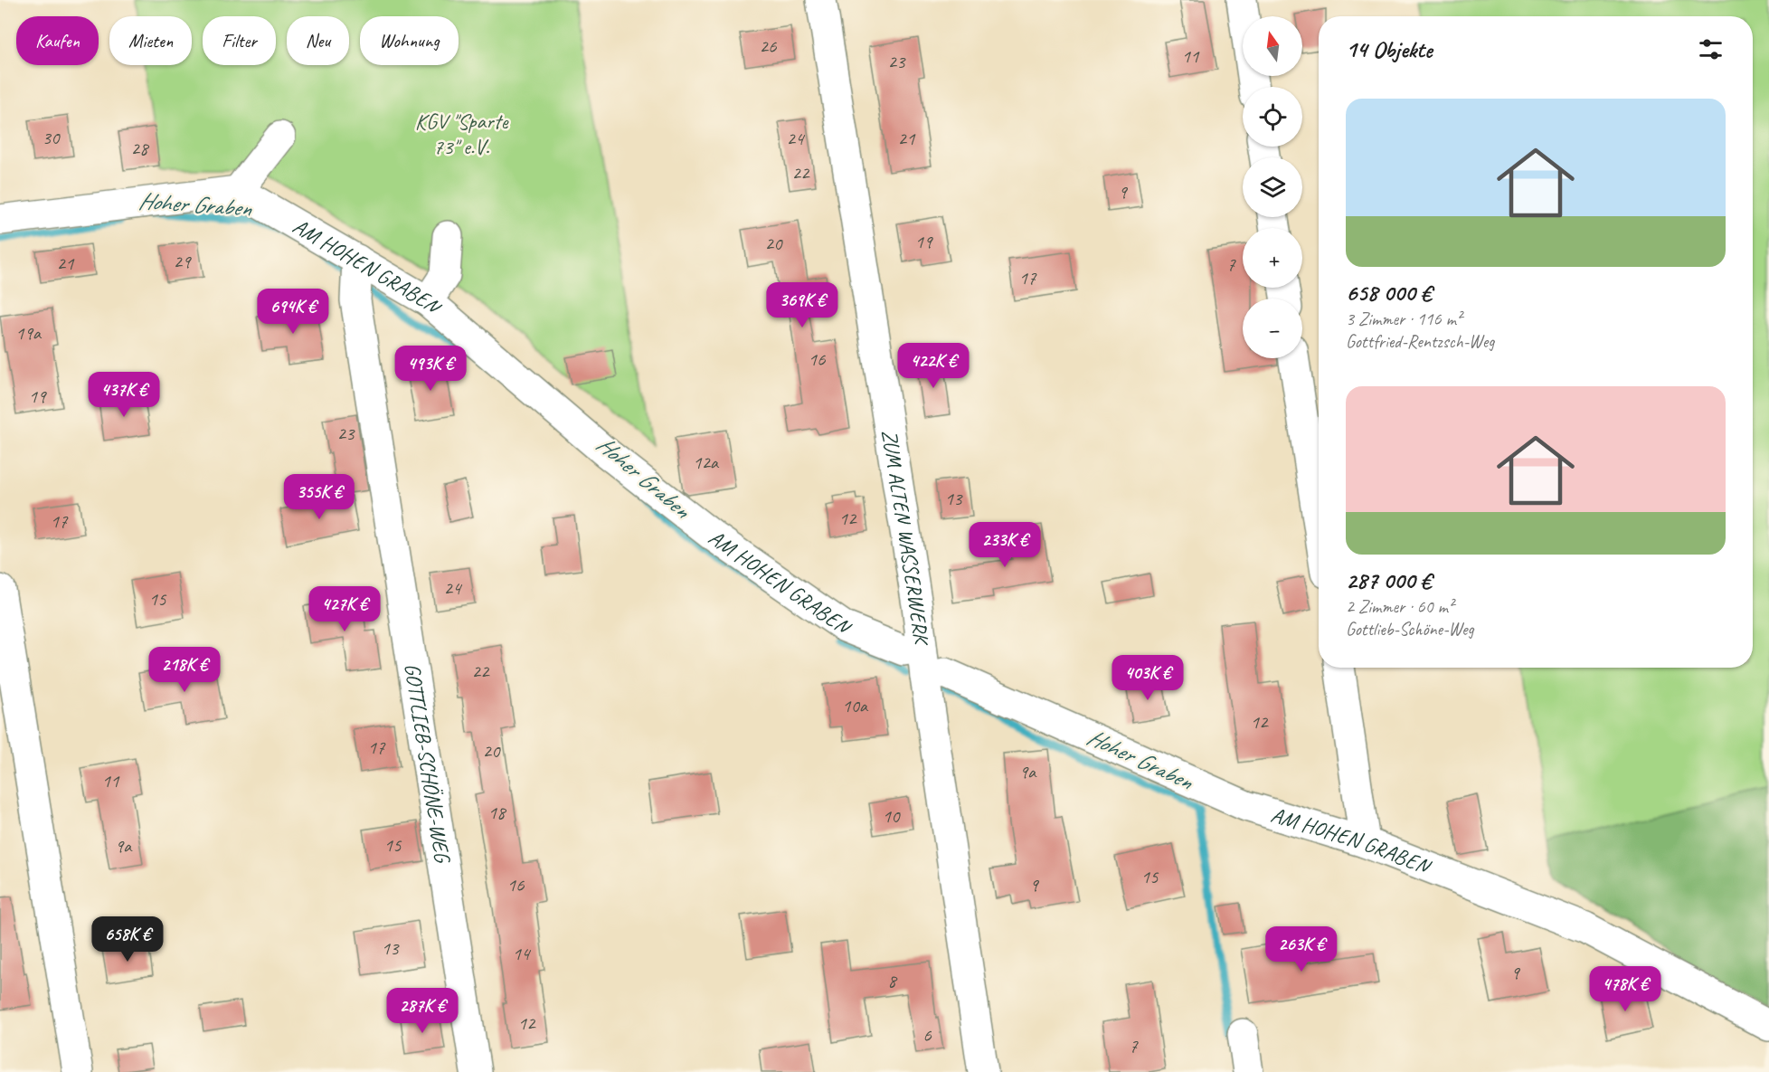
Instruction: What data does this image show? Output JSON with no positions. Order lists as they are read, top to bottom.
{
  "streets": {
    "street": ["AM HOHEN GRABEN", "ZUM ALTEN WASSERWERK", "GOTTLIEB-SCHÖNE-WEG"]
  },
  "crossings": [
    ["AM HOHEN GRABEN", "ZUM ALTEN WASSERWERK"],
    ["AM HOHEN GRABEN", "GOTTLIEB-SCHÖNE-WEG"]
  ],
  "water": ["Hoher Graben"],
  "parks": ["KGV \"Sparte 73\" e.V."],
  "house_numbers": [
    "26",
    "11",
    "23",
    "30",
    "24",
    "21",
    "28",
    "22",
    "9",
    "19",
    "20",
    "29",
    "21",
    "7",
    "17",
    "19a",
    "16",
    "19",
    "23",
    "12a",
    "13",
    "12",
    "17",
    "24",
    "15",
    "22",
    "10a",
    "12",
    "17",
    "20",
    "9a",
    "11",
    "18",
    "10",
    "15",
    "9a",
    "15",
    "16",
    "9",
    "13",
    "14",
    "9",
    "8",
    "12",
    "6",
    "7"
  ],
  "north": "top",
  "page": {
    "map_buttons": ["+", "−"],
    "chip": [
      "Kaufen",
      "Mieten",
      "Filter",
      "Neu",
      "Wohnung"
    ],
    "heading": "14 Objekte",
    "list": [
      {
        "name": "658 000 €",
        "note": "3 Zimmer · 116 m² · Gottfried-Rentzsch-Weg"
      },
      {
        "name": "287 000 €",
        "note": "2 Zimmer · 60 m² · Gottlieb-Schöne-Weg"
      }
    ],
    "price": [
      "369K €",
      "694K €",
      "422K €",
      "493K €",
      "437K €",
      "355K €",
      "233K €",
      "427K €",
      "218K €",
      "403K €",
      "658K €",
      "263K €",
      "478K €",
      "287K €"
    ]
  }
}
